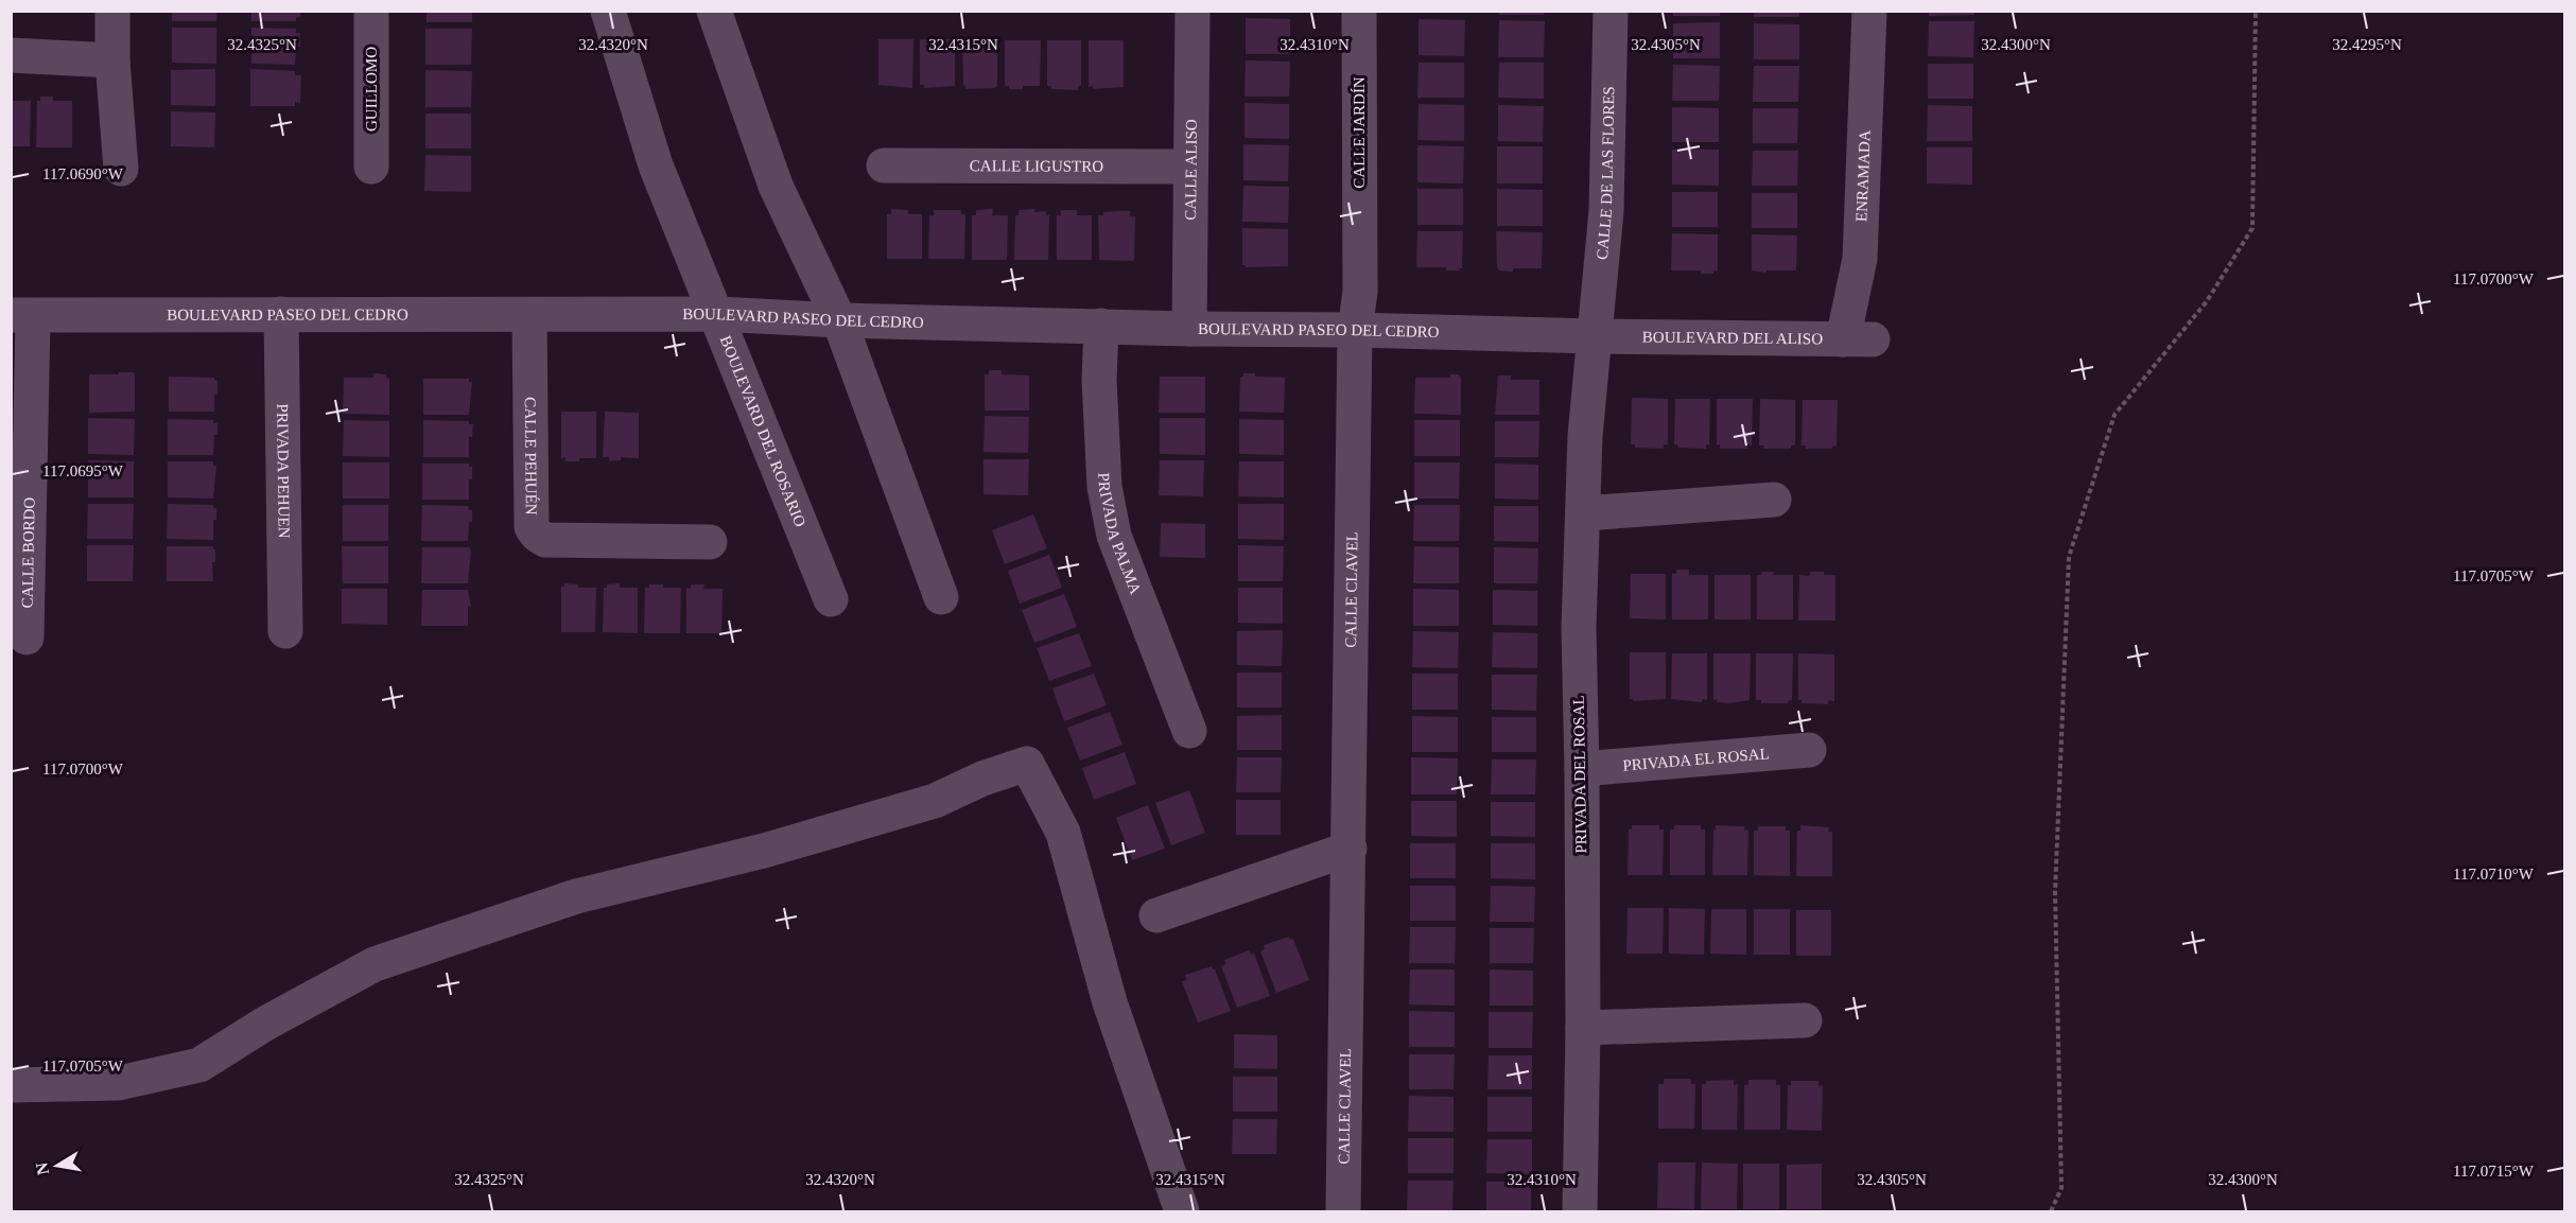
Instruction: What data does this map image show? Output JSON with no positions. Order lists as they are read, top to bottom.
{
  "streets": {
    "street": [
      "GUILLOMO",
      "CALLE JARDÍN",
      "CALLE LIGUSTRO",
      "CALLE ALISO",
      "CALLE DE LAS FLORES",
      "ENRAMADA",
      "BOULEVARD PASEO DEL CEDRO",
      "BOULEVARD DEL ALISO",
      "BOULEVARD DEL ROSARIO",
      "CALLE PEHUÉN",
      "PRIVADA PEHUEN",
      "PRIVADA PALMA",
      "CALLE BORDO",
      "CALLE CLAVEL",
      "PRIVADA EL ROSAL",
      "PRIVADA DEL ROSAL"
    ]
  },
  "crossings": [
    ["CALLE JARDÍN", "BOULEVARD PASEO DEL CEDRO"],
    ["CALLE JARDÍN", "CALLE CLAVEL"],
    ["CALLE LIGUSTRO", "CALLE ALISO"],
    ["CALLE ALISO", "BOULEVARD PASEO DEL CEDRO"],
    ["CALLE DE LAS FLORES", "BOULEVARD PASEO DEL CEDRO"],
    ["CALLE DE LAS FLORES", "BOULEVARD DEL ALISO"],
    ["CALLE DE LAS FLORES", "PRIVADA DEL ROSAL"],
    ["ENRAMADA", "BOULEVARD DEL ALISO"],
    ["BOULEVARD PASEO DEL CEDRO", "BOULEVARD DEL ALISO"],
    ["BOULEVARD PASEO DEL CEDRO", "BOULEVARD DEL ROSARIO"],
    ["BOULEVARD PASEO DEL CEDRO", "CALLE PEHUÉN"],
    ["BOULEVARD PASEO DEL CEDRO", "PRIVADA PEHUEN"],
    ["BOULEVARD PASEO DEL CEDRO", "PRIVADA PALMA"],
    ["BOULEVARD PASEO DEL CEDRO", "CALLE BORDO"],
    ["BOULEVARD PASEO DEL CEDRO", "CALLE CLAVEL"],
    ["BOULEVARD PASEO DEL CEDRO", "PRIVADA DEL ROSAL"],
    ["BOULEVARD DEL ALISO", "PRIVADA DEL ROSAL"],
    ["PRIVADA EL ROSAL", "PRIVADA DEL ROSAL"]
  ],
  "north": "left",
  "coordinates": [
    "32.4325°N",
    "32.4315°N",
    "32.4310°N",
    "32.4295°N",
    "32.4320°N",
    "32.4305°N",
    "32.4300°N",
    "117.0690°W",
    "117.0700°W",
    "117.0695°W",
    "117.0705°W",
    "117.0710°W",
    "117.0715°W"
  ]
}
